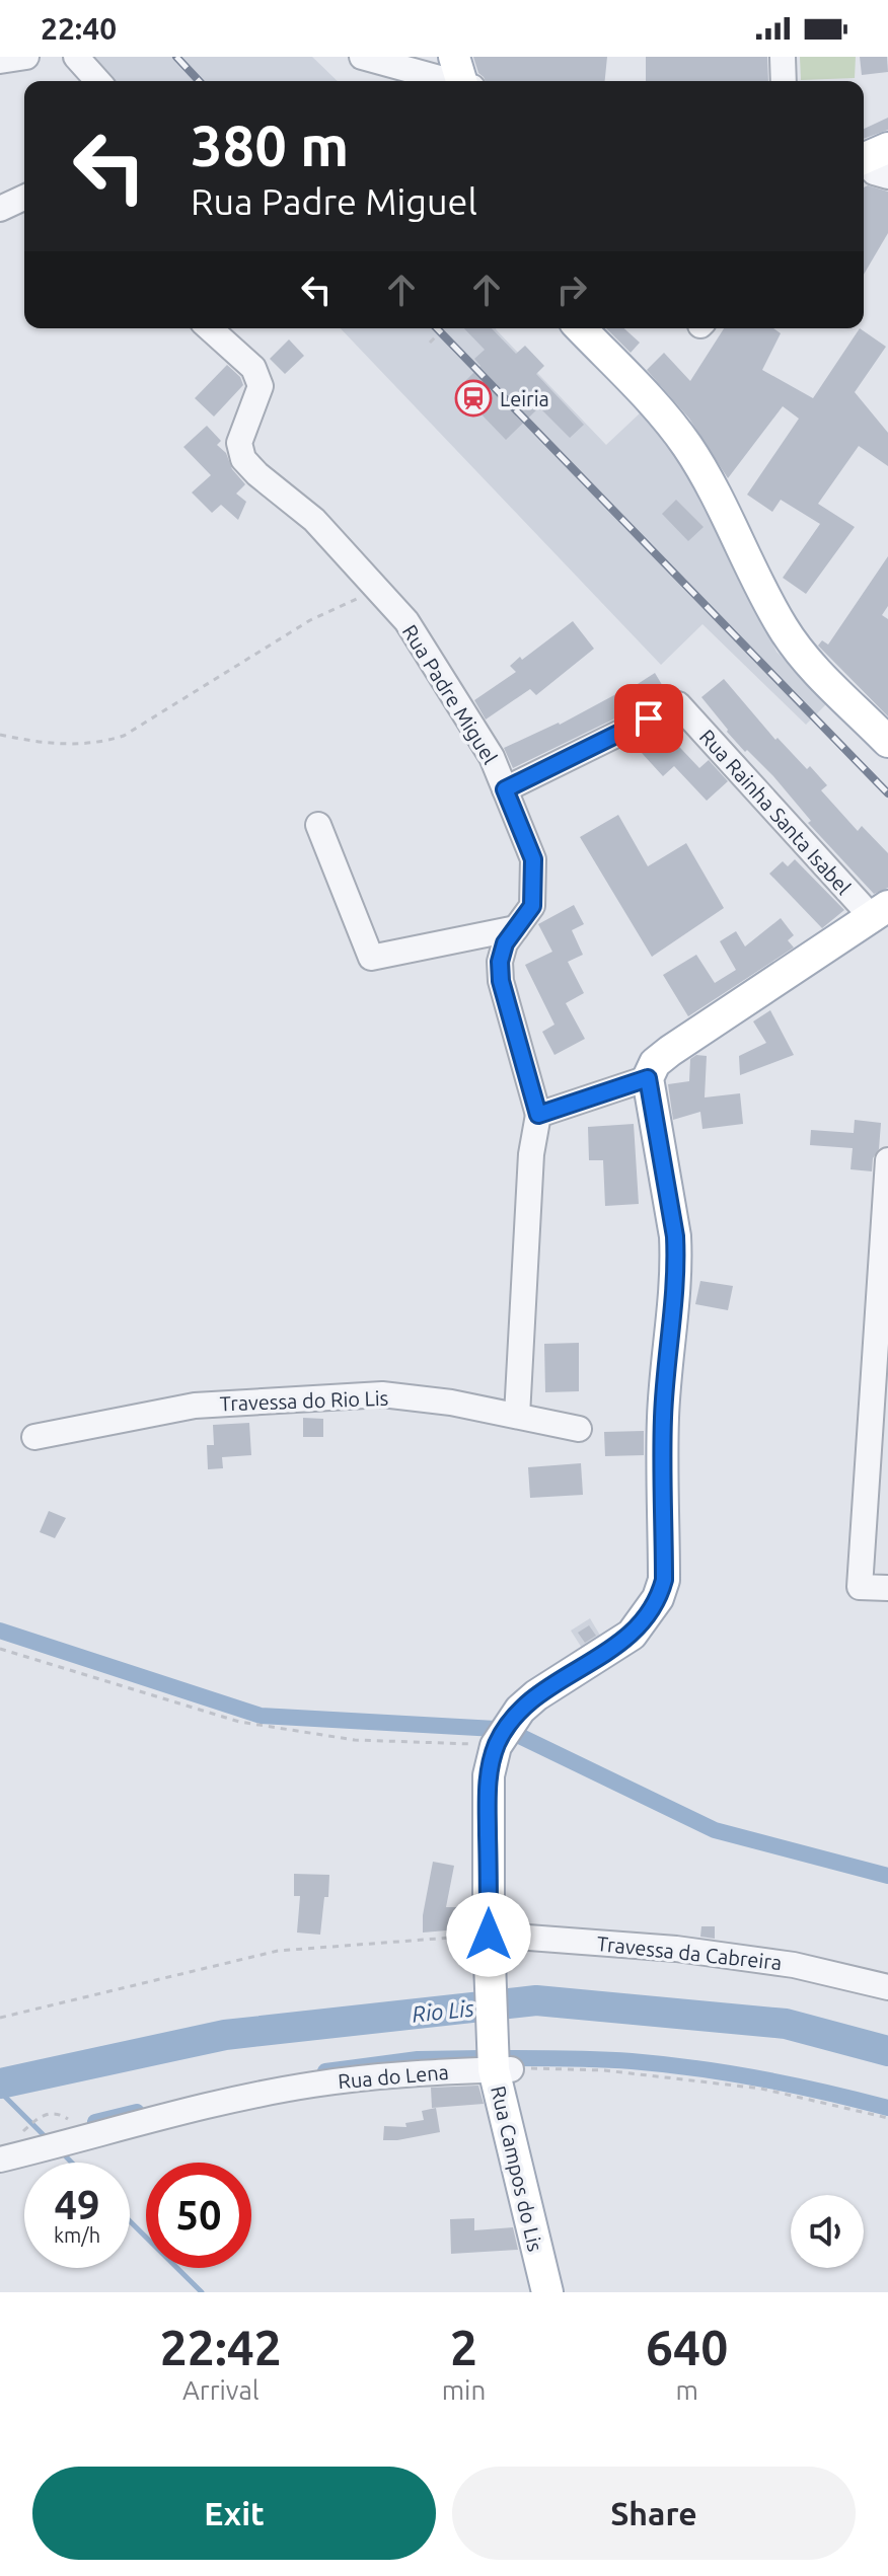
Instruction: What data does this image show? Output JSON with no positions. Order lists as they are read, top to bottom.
{
  "streets": {
    "main road": ["Rua Campos do Lis"],
    "street": [
      "Rua Padre Miguel",
      "Rua Rainha Santa Isabel",
      "Travessa do Rio Lis",
      "Travessa da Cabreira",
      "Rua do Lena"
    ]
  },
  "crossings": [
    ["Rua Padre Miguel", "Rua Rainha Santa Isabel"],
    ["Travessa da Cabreira", "Rua Campos do Lis"],
    ["Rua do Lena", "Rua Campos do Lis"]
  ],
  "water": ["Rio Lis"],
  "places": {
    "station": ["Leiria"]
  },
  "page": {
    "status": "22:40",
    "turn": ["380 m", "Rua Padre Miguel"],
    "speed": "49 km/h",
    "limit": "50",
    "eta": [
      "22:42",
      "Arrival",
      "2",
      "min",
      "640",
      "m"
    ],
    "buttons": ["Exit", "Share"]
  }
}
